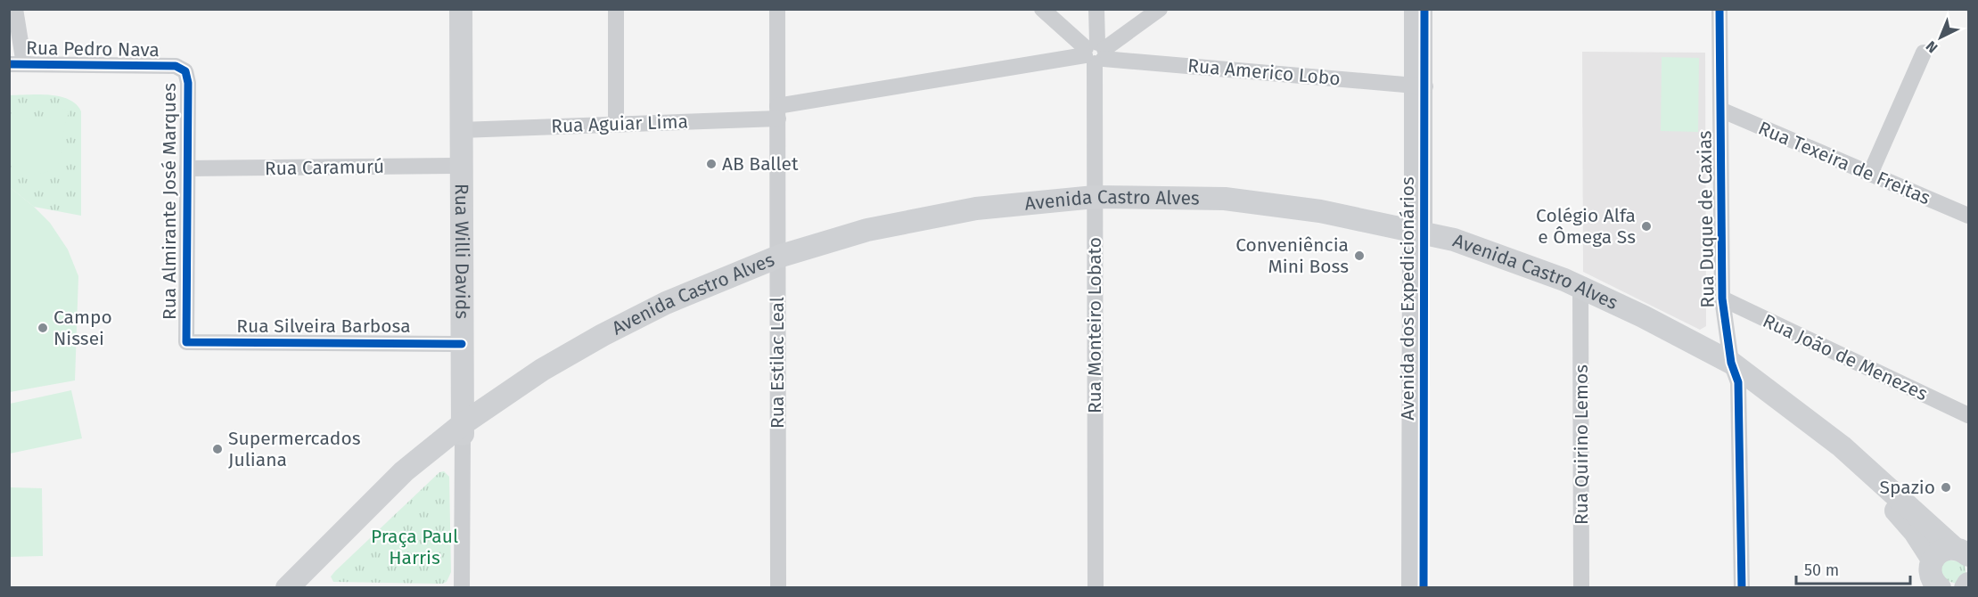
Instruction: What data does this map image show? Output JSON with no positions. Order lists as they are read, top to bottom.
{
  "streets": {
    "main road": ["Avenida Castro Alves", "Rua Willi Davids"],
    "street": [
      "Rua Pedro Nava",
      "Rua Americo Lobo",
      "Rua Aguiar Lima",
      "Rua Texeira de Freitas",
      "Rua Caramurú",
      "Rua Almirante José Marques",
      "Rua Duque de Caxias",
      "Avenida dos Expedicionários",
      "Rua Monteiro Lobato",
      "Rua Silveira Barbosa",
      "Rua João de Menezes",
      "Rua Estilac Leal",
      "Rua Quirino Lemos"
    ]
  },
  "crossings": [
    ["Rua Pedro Nava", "Rua Almirante José Marques"],
    ["Rua Americo Lobo", "Rua Aguiar Lima"],
    ["Rua Americo Lobo", "Avenida dos Expedicionários"],
    ["Rua Americo Lobo", "Rua Monteiro Lobato"],
    ["Rua Aguiar Lima", "Rua Willi Davids"],
    ["Rua Aguiar Lima", "Rua Monteiro Lobato"],
    ["Rua Aguiar Lima", "Rua Estilac Leal"],
    ["Rua Texeira de Freitas", "Rua Duque de Caxias"],
    ["Rua Caramurú", "Rua Almirante José Marques"],
    ["Rua Caramurú", "Rua Willi Davids"],
    ["Rua Almirante José Marques", "Rua Silveira Barbosa"],
    ["Avenida Castro Alves", "Rua Duque de Caxias"],
    ["Avenida Castro Alves", "Rua Willi Davids"],
    ["Avenida Castro Alves", "Avenida dos Expedicionários"],
    ["Avenida Castro Alves", "Rua Monteiro Lobato"],
    ["Avenida Castro Alves", "Rua Estilac Leal"],
    ["Avenida Castro Alves", "Rua Quirino Lemos"],
    ["Rua Duque de Caxias", "Rua João de Menezes"],
    ["Rua Willi Davids", "Rua Silveira Barbosa"]
  ],
  "parks": ["Praça Paul Harris"],
  "places": [
    "AB Ballet",
    "Colégio Alfa e Ômega Ss",
    "Conveniência Mini Boss",
    "Campo Nissei",
    "Supermercados Juliana",
    "Spazio"
  ],
  "scale_bar": "50 m",
  "north": "bottom left"
}
